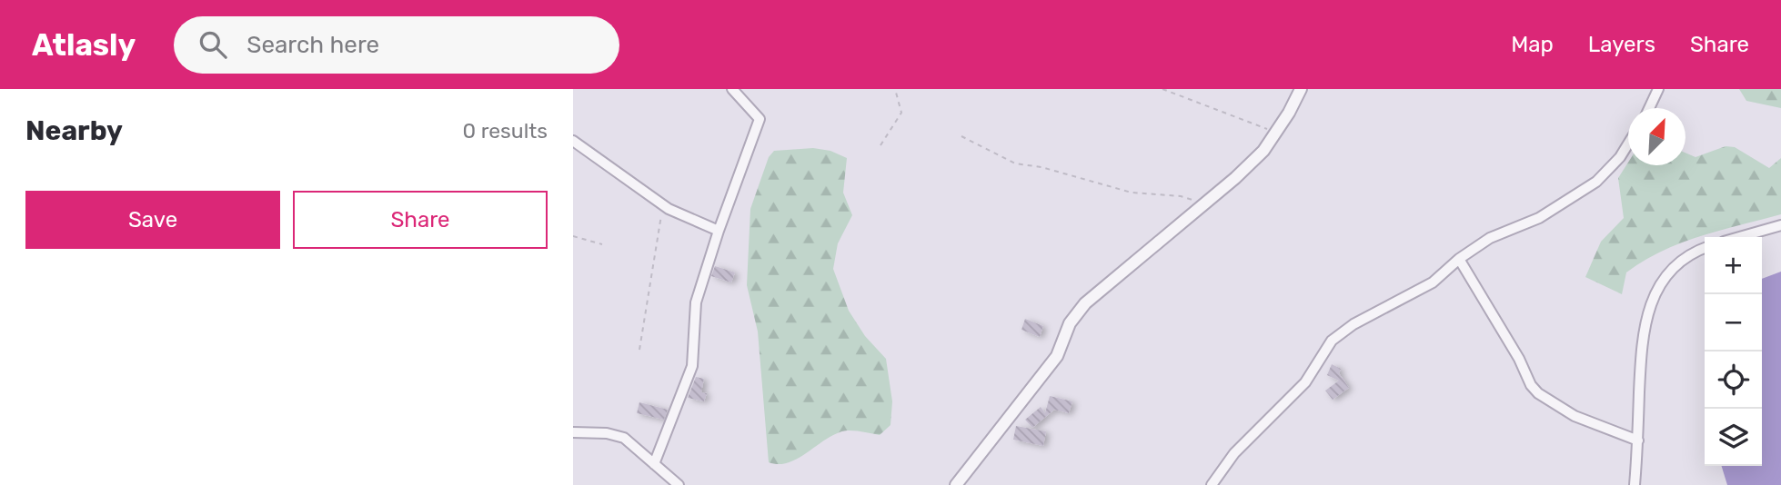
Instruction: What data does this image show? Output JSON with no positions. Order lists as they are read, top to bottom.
{
  "north": "top right",
  "page": {
    "header": "Atlasly",
    "search": "Search here",
    "nav": ["Map", "Layers", "Share"],
    "heading": ["Nearby", "0 results"],
    "buttons": ["Save", "Share"],
    "map_buttons": ["+", "−"]
  }
}
